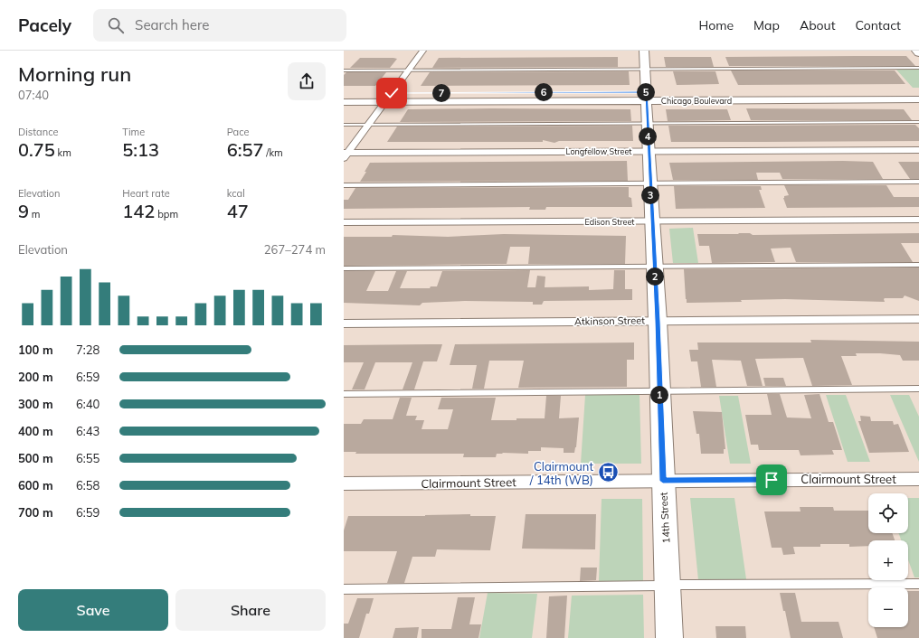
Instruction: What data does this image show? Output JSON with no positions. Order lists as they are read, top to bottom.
{
  "streets": {
    "street": [
      "Chicago Boulevard",
      "Longfellow Street",
      "Edison Street",
      "Atkinson Street",
      "Clairmount Street",
      "14th Street"
    ]
  },
  "crossings": [
    ["Chicago Boulevard", "14th Street"],
    ["Longfellow Street", "14th Street"],
    ["Edison Street", "14th Street"],
    ["Atkinson Street", "14th Street"],
    ["Clairmount Street", "14th Street"]
  ],
  "places": {
    "bus stop": ["Clairmount / 14th (WB)"]
  },
  "page": {
    "header": "Pacely",
    "search": "Search here",
    "nav": [
      "Home",
      "Map",
      "About",
      "Contact"
    ],
    "heading": ["Morning run", "07:40"],
    "pins": [
      "5",
      "6",
      "7",
      "4",
      "3",
      "2",
      "1"
    ],
    "stats": [
      ["Distance", "0.75 km"],
      ["Time", "5:13"],
      ["Pace", "6:57 /km"],
      ["Elevation", "9 m"],
      ["Heart rate", "142 bpm"],
      ["kcal", "47"]
    ],
    "chart": ["Elevation", "267–274 m"],
    "list": [
      {
        "name": "100 m",
        "note": "7:28"
      },
      {
        "name": "200 m",
        "note": "6:59"
      },
      {
        "name": "300 m",
        "note": "6:40"
      },
      {
        "name": "400 m",
        "note": "6:43"
      },
      {
        "name": "500 m",
        "note": "6:55"
      },
      {
        "name": "600 m",
        "note": "6:58"
      },
      {
        "name": "700 m",
        "note": "6:59"
      }
    ],
    "map_buttons": ["+", "−"],
    "buttons": ["Save", "Share"]
  }
}
